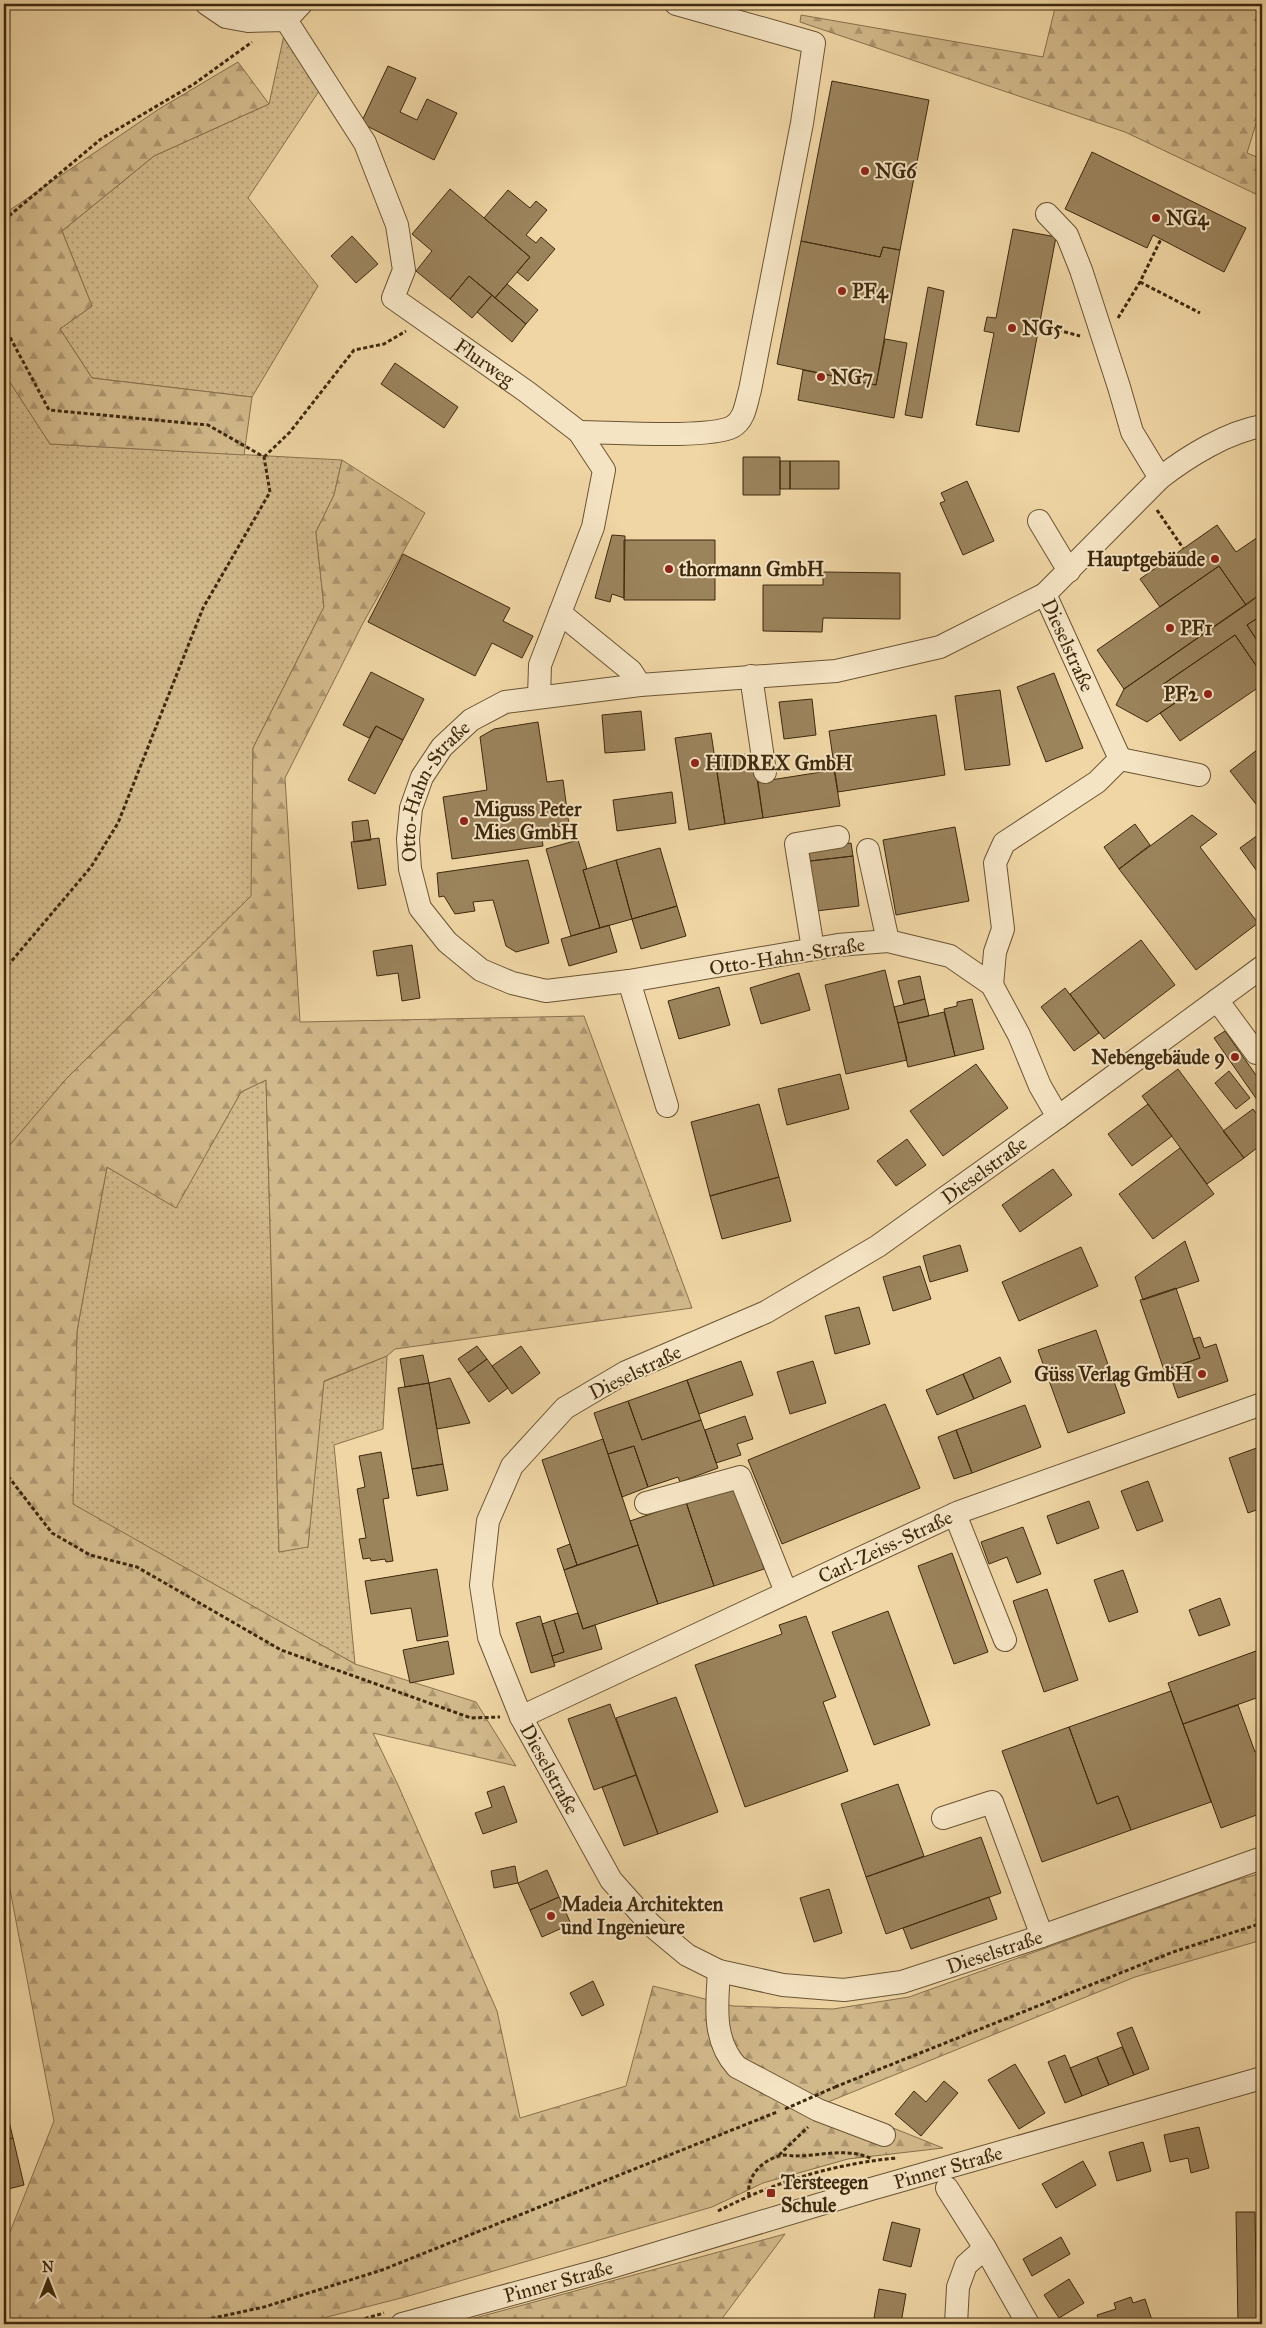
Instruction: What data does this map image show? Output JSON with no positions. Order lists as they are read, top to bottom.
{
  "streets": {
    "street": [
      "Flurweg",
      "Dieselstraße",
      "Otto-Hahn-Straße",
      "Carl-Zeiss-Straße",
      "Pinner Straße"
    ]
  },
  "crossings": [
    ["Flurweg", "Otto-Hahn-Straße"],
    ["Dieselstraße", "Otto-Hahn-Straße"],
    ["Dieselstraße", "Carl-Zeiss-Straße"]
  ],
  "places": {
    "other": [
      "NG6",
      "NG4",
      "PF4",
      "NG5",
      "NG7",
      "Hauptgebäude",
      "thormann GmbH",
      "PF1",
      "PF2",
      "HIDREX GmbH",
      "Miguss Peter Mies GmbH",
      "Nebengebäude 9",
      "Güss Verlag GmbH",
      "Madeia Architekten und Ingenieure"
    ],
    "transit": ["Tersteegen Schule"]
  },
  "north": "top"
}
